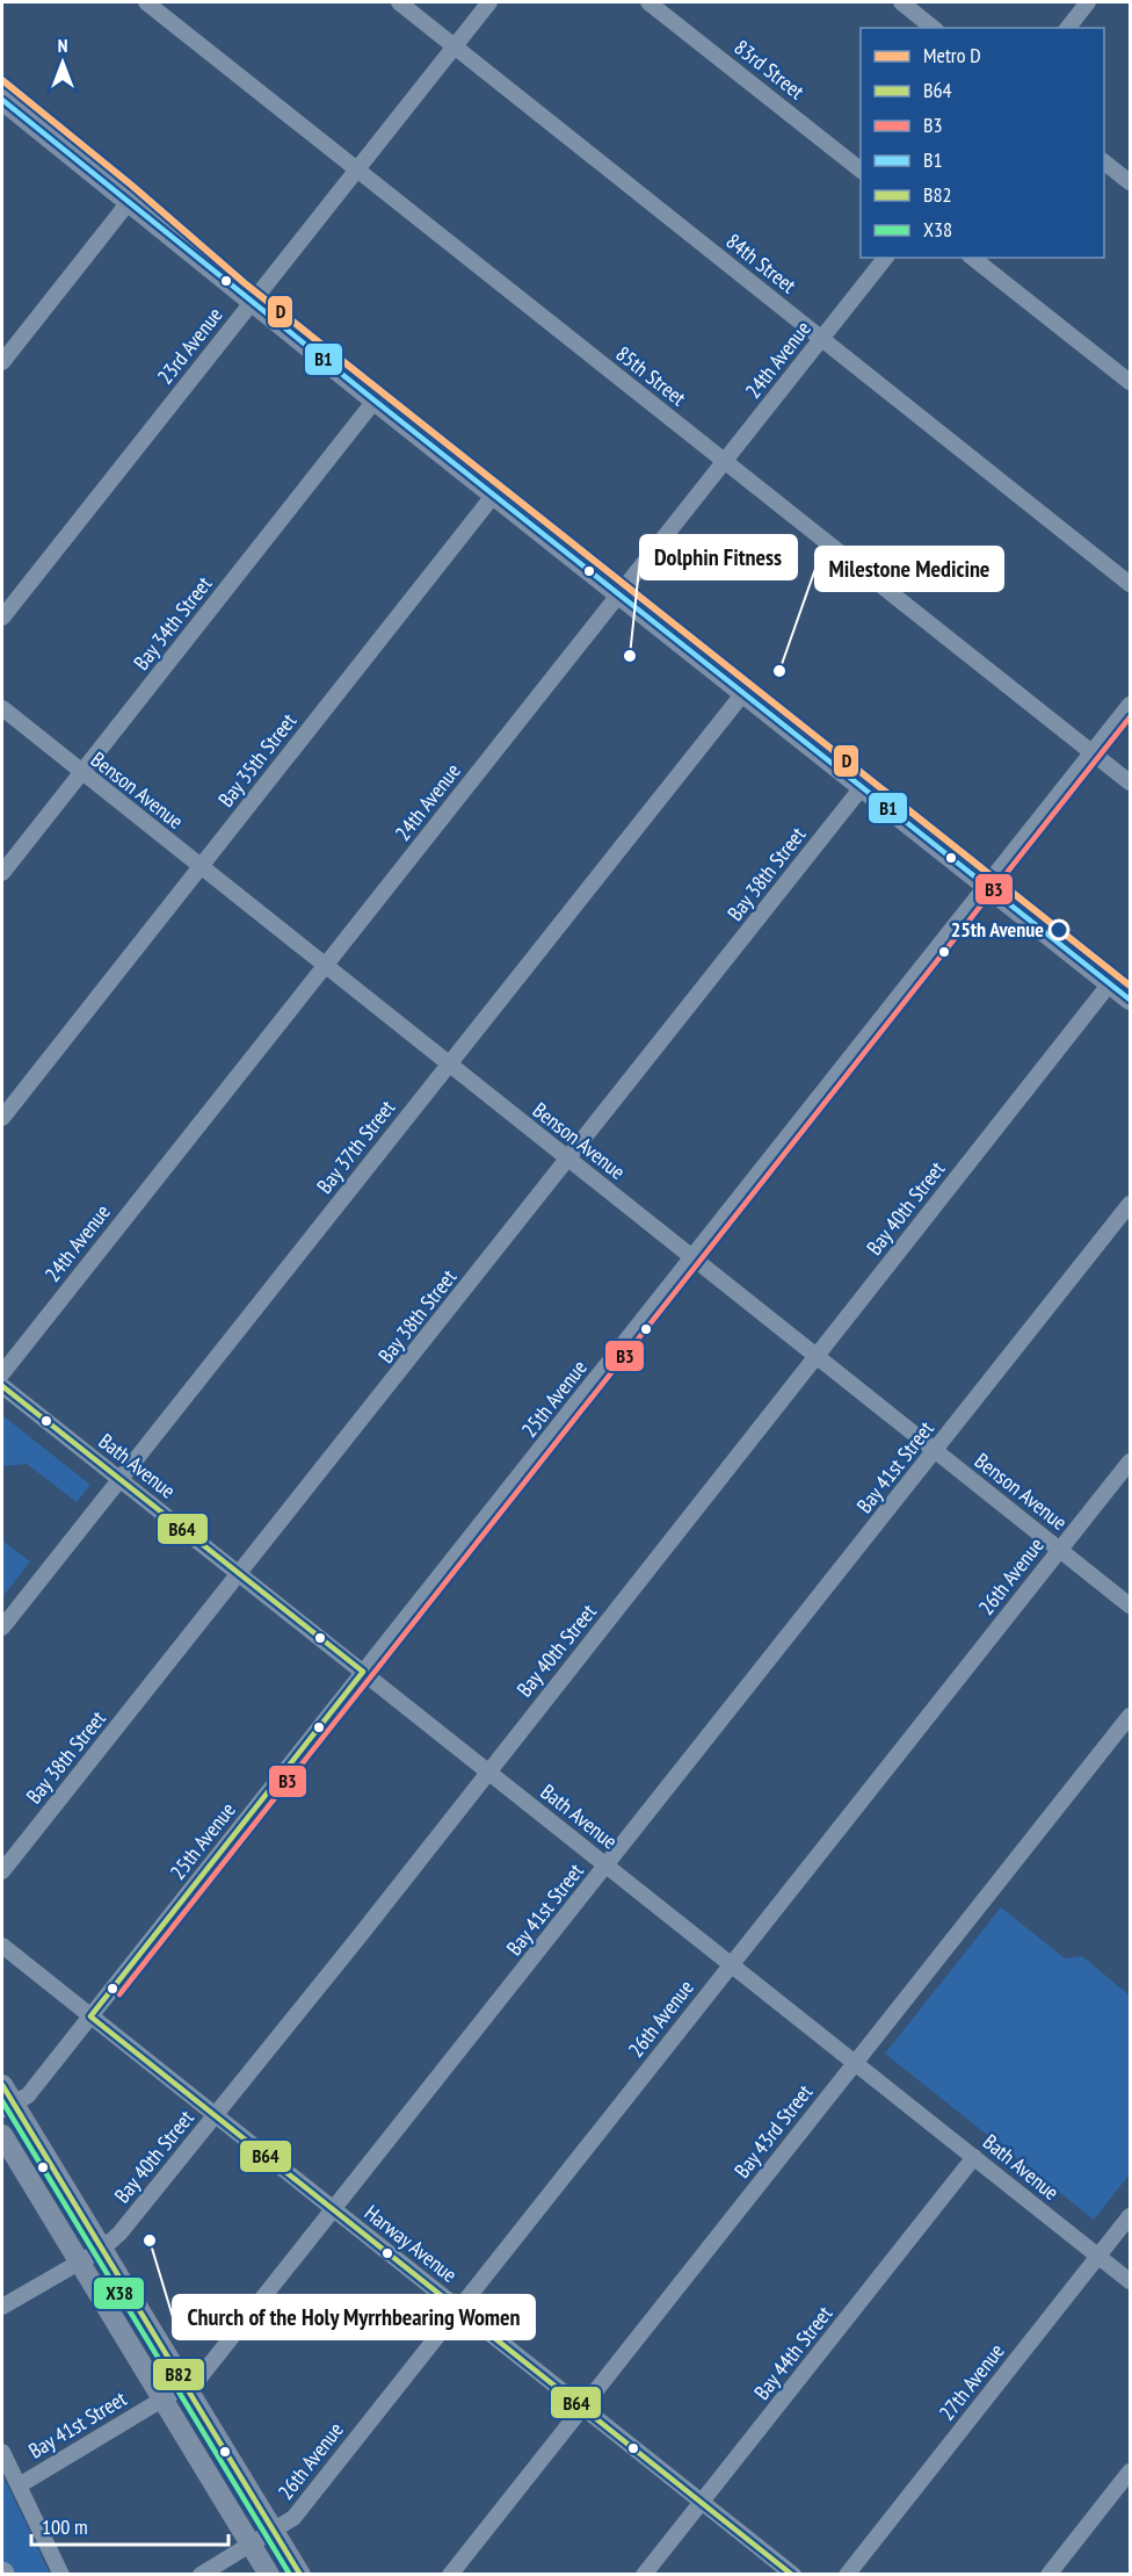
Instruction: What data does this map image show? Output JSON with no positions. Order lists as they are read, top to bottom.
{
  "streets": {
    "street": [
      "83rd Street",
      "84th Street",
      "23rd Avenue",
      "24th Avenue",
      "85th Street",
      "Bay 34th Street",
      "Bay 35th Street",
      "Benson Avenue",
      "Bay 38th Street",
      "Bay 37th Street",
      "Bay 40th Street",
      "25th Avenue",
      "Bath Avenue",
      "Bay 41st Street",
      "26th Avenue",
      "Bay 43rd Street",
      "Harway Avenue",
      "Bay 44th Street",
      "27th Avenue"
    ]
  },
  "crossings": [
    ["84th Street", "23rd Avenue"],
    ["84th Street", "24th Avenue"],
    ["23rd Avenue", "85th Street"],
    ["24th Avenue", "85th Street"],
    ["24th Avenue", "Benson Avenue"],
    ["85th Street", "25th Avenue"],
    ["Bay 34th Street", "Benson Avenue"],
    ["Bay 35th Street", "Benson Avenue"],
    ["Benson Avenue", "Bay 38th Street"],
    ["Benson Avenue", "Bay 37th Street"],
    ["Benson Avenue", "Bay 40th Street"],
    ["Benson Avenue", "25th Avenue"],
    ["Benson Avenue", "Bay 41st Street"],
    ["Benson Avenue", "26th Avenue"],
    ["Bay 38th Street", "Bath Avenue"],
    ["Bay 37th Street", "Bath Avenue"],
    ["Bay 40th Street", "Bath Avenue"],
    ["Bay 40th Street", "Harway Avenue"],
    ["25th Avenue", "Bath Avenue"],
    ["25th Avenue", "Harway Avenue"],
    ["Bath Avenue", "Bay 41st Street"],
    ["Bath Avenue", "26th Avenue"],
    ["Bath Avenue", "Bay 43rd Street"],
    ["Bath Avenue", "Bay 44th Street"],
    ["Bath Avenue", "27th Avenue"],
    ["Bay 41st Street", "Harway Avenue"],
    ["26th Avenue", "Harway Avenue"],
    ["Bay 43rd Street", "Harway Avenue"],
    ["Harway Avenue", "Bay 44th Street"]
  ],
  "places": [
    "Dolphin Fitness",
    "Milestone Medicine",
    "25th Avenue",
    "Church of the Holy Myrrhbearing Women"
  ],
  "lines": [
    "metro line D",
    "transit line B1",
    "transit line B3",
    "transit line B64",
    "transit line B82",
    "transit line X38"
  ],
  "legend": [
    "Metro D",
    "B64",
    "B3",
    "B1",
    "B82",
    "X38"
  ],
  "scale_bar": "100 m",
  "north": "top"
}
